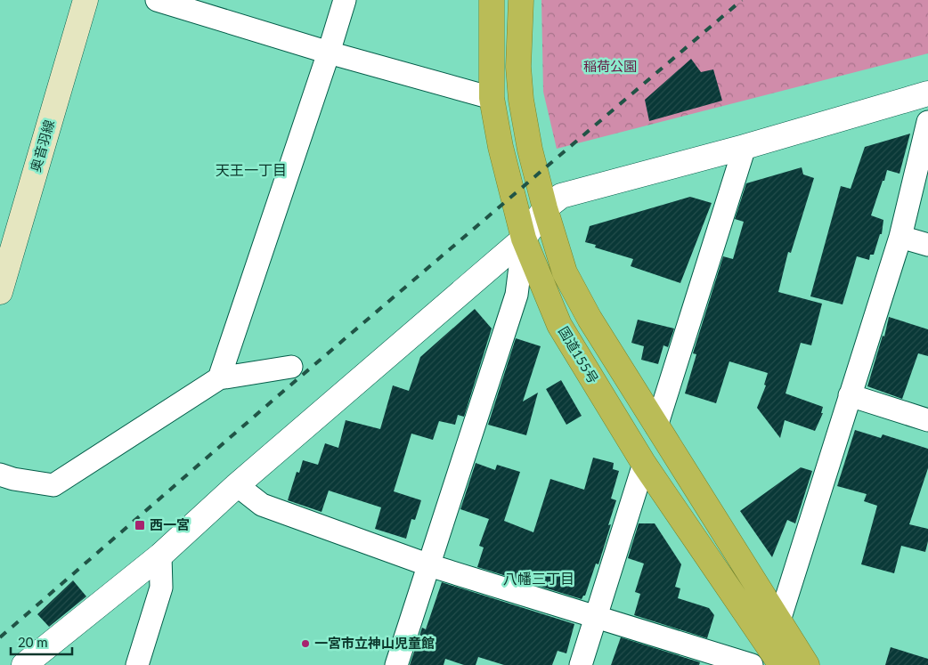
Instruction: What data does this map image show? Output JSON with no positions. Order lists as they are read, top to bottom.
{
  "streets": {
    "highway": ["国道155号"],
    "main road": ["奥音羽線"]
  },
  "districts": ["天王一丁目", "八幡三丁目"],
  "parks": ["稲荷公園"],
  "places": {
    "transit": ["西一宮"],
    "other": ["一宮市立神山児童館"]
  },
  "scale_bar": "20 m"
}
